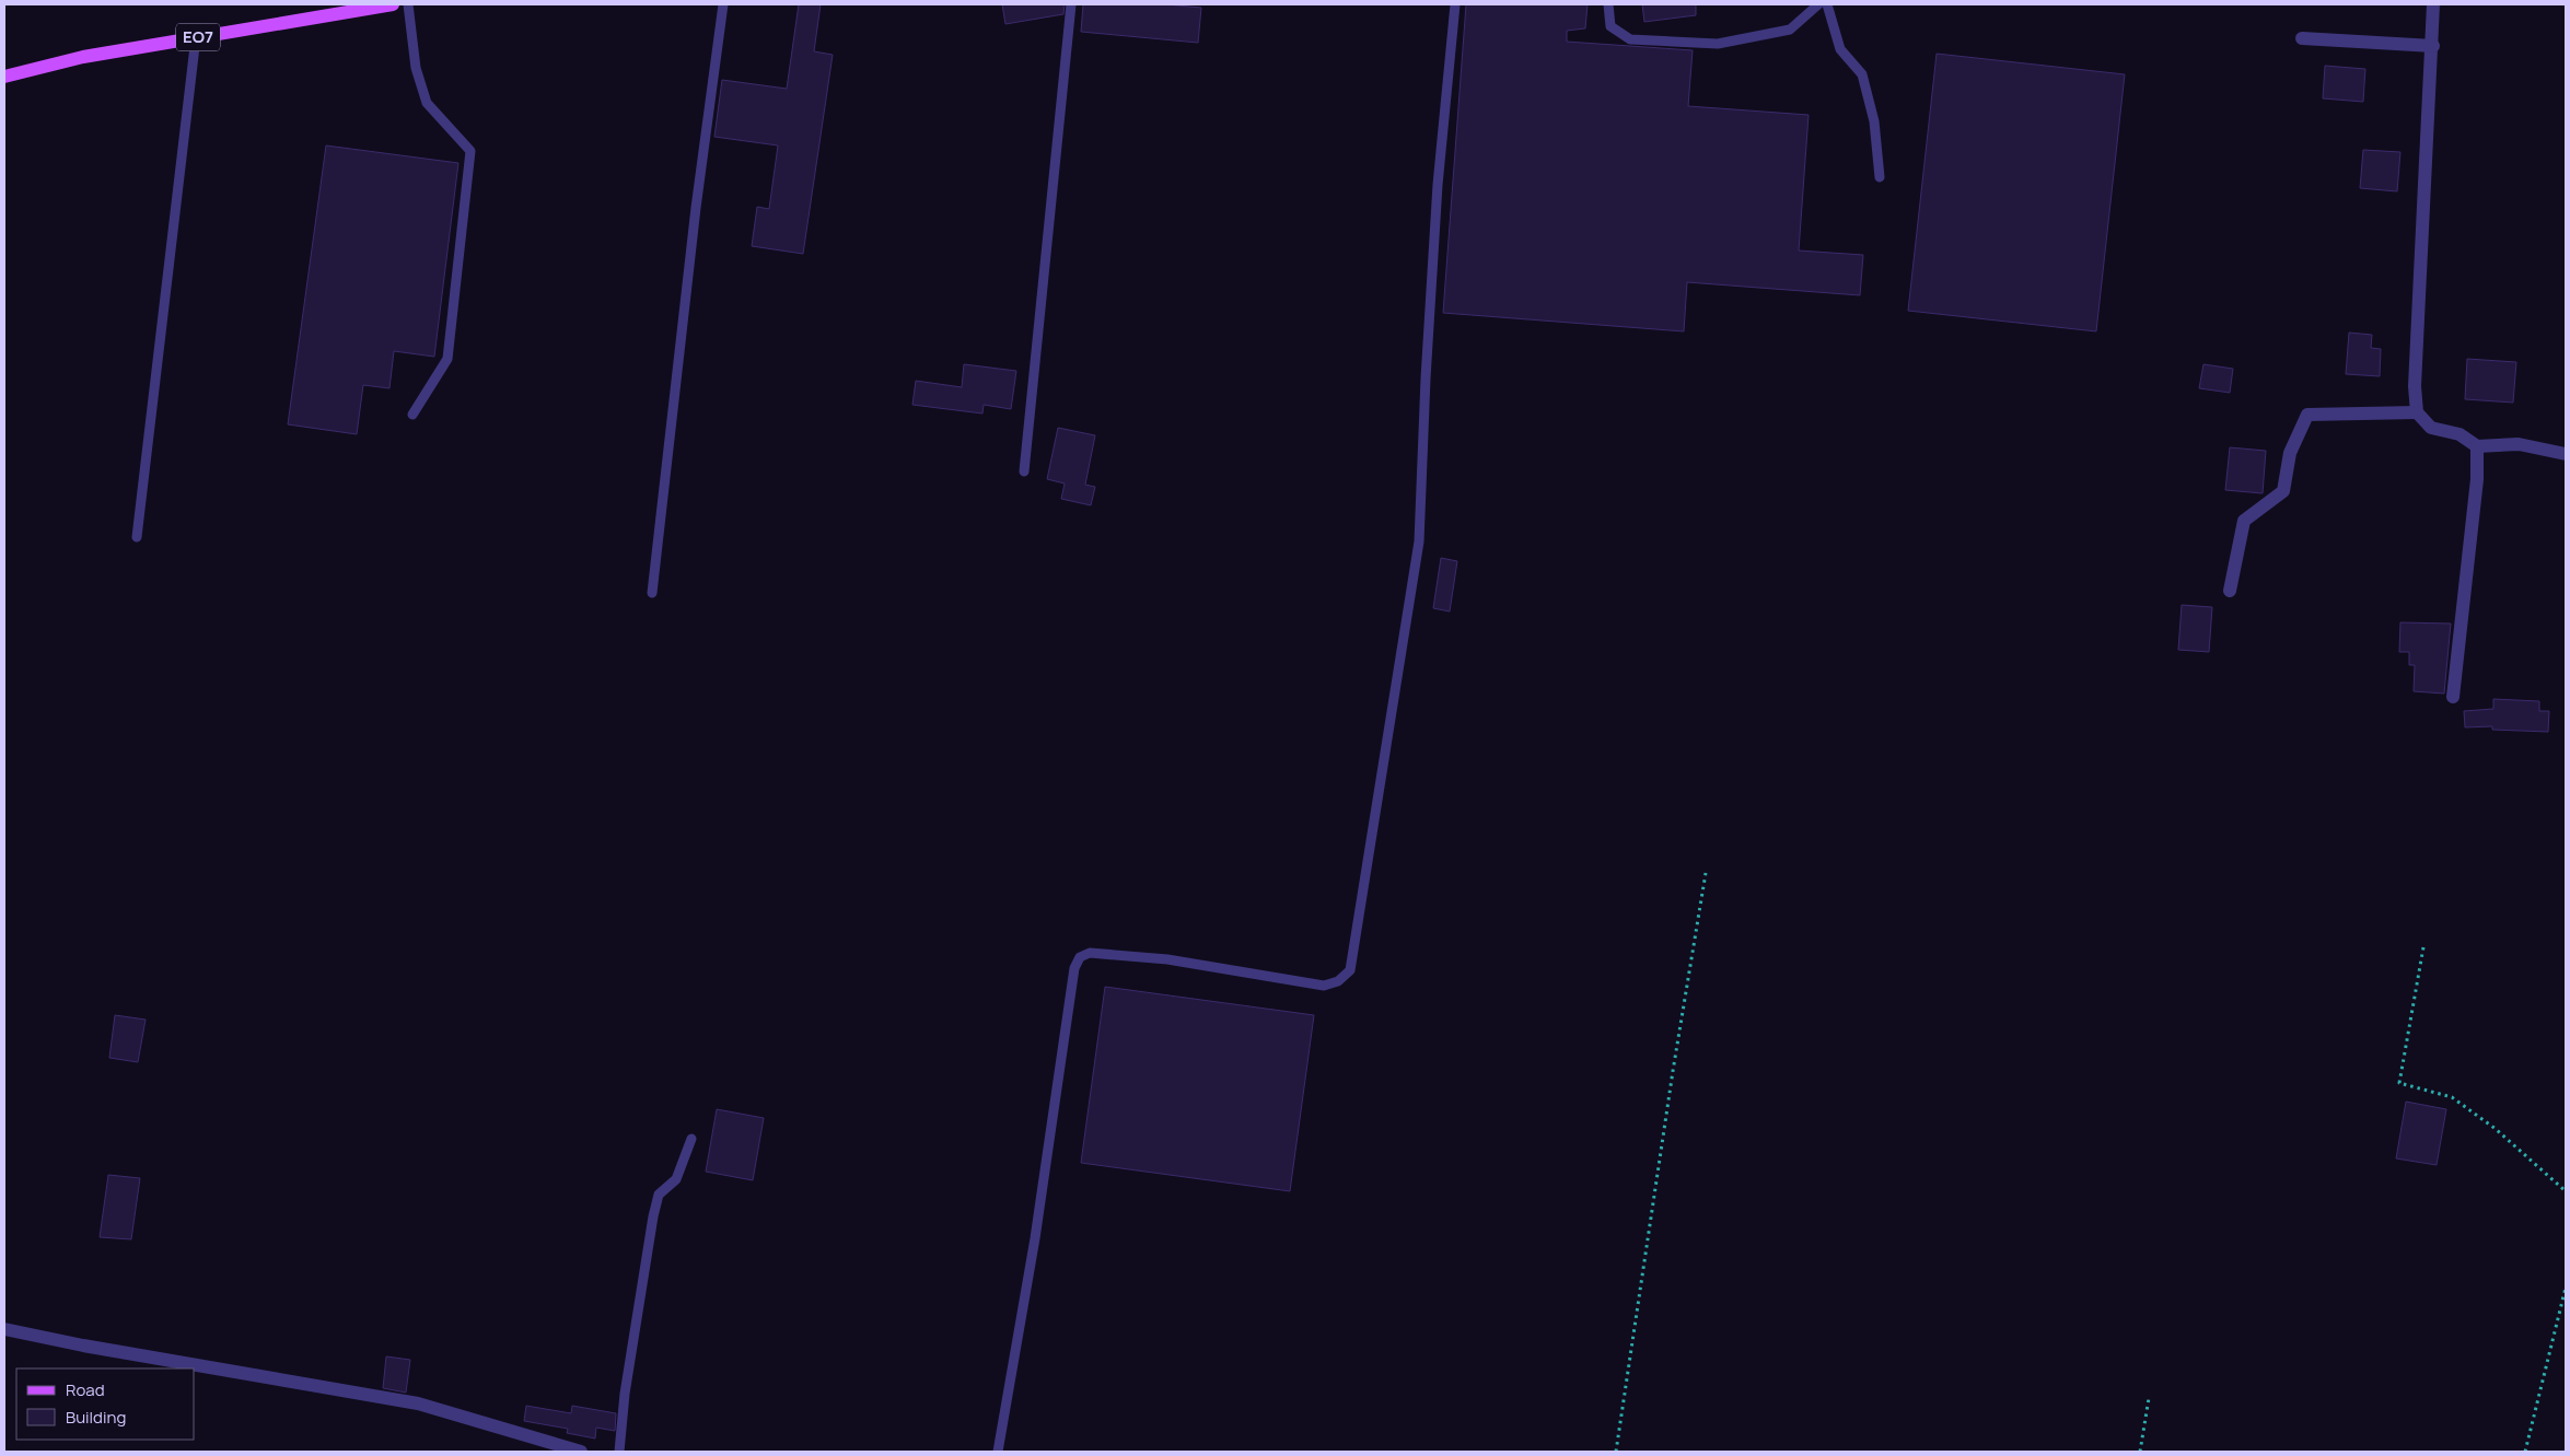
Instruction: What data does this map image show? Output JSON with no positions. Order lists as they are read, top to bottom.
{
  "streets": {
    "main road": ["ΕΟ7"]
  },
  "legend": ["Road", "Building"]
}
